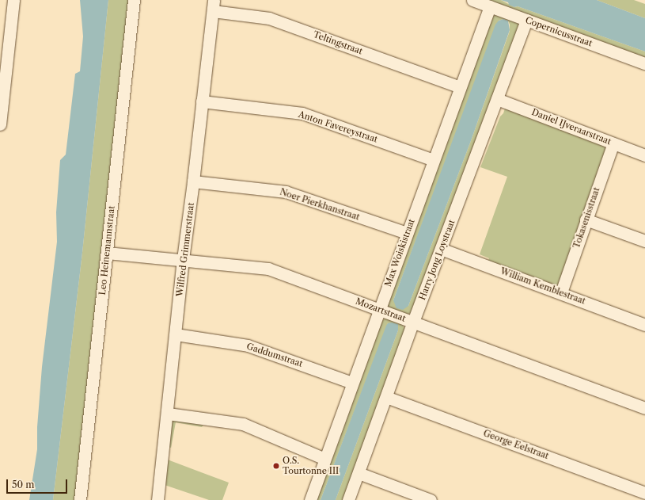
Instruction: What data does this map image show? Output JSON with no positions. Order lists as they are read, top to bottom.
{
  "streets": {
    "street": [
      "Copernicusstraat",
      "Teltingstraat",
      "Anton Favereystraat",
      "Daniel IJveraarstraat",
      "Noer Pierkhanstraat",
      "Tokasenisstraat",
      "Wilfred Grimmerstraat",
      "Leo Heinemannstraat",
      "Max Woiskistraat",
      "Harry Jong Loystraat",
      "William Kemblestraat",
      "Mozartstraat",
      "Gaddumstraat",
      "George Eelstraat"
    ]
  },
  "crossings": [
    ["Copernicusstraat", "Max Woiskistraat"],
    ["Copernicusstraat", "Harry Jong Loystraat"],
    ["Teltingstraat", "Wilfred Grimmerstraat"],
    ["Teltingstraat", "Max Woiskistraat"],
    ["Anton Favereystraat", "Wilfred Grimmerstraat"],
    ["Anton Favereystraat", "Max Woiskistraat"],
    ["Daniel IJveraarstraat", "Tokasenisstraat"],
    ["Daniel IJveraarstraat", "Harry Jong Loystraat"],
    ["Noer Pierkhanstraat", "Wilfred Grimmerstraat"],
    ["Noer Pierkhanstraat", "Max Woiskistraat"],
    ["Tokasenisstraat", "William Kemblestraat"],
    ["Wilfred Grimmerstraat", "Mozartstraat"],
    ["Wilfred Grimmerstraat", "Gaddumstraat"],
    ["Leo Heinemannstraat", "Mozartstraat"],
    ["Max Woiskistraat", "Mozartstraat"],
    ["Max Woiskistraat", "Gaddumstraat"],
    ["Harry Jong Loystraat", "William Kemblestraat"],
    ["Harry Jong Loystraat", "Mozartstraat"],
    ["Harry Jong Loystraat", "George Eelstraat"]
  ],
  "places": ["O.S. Tourtonne III"],
  "scale_bar": "50 m"
}
